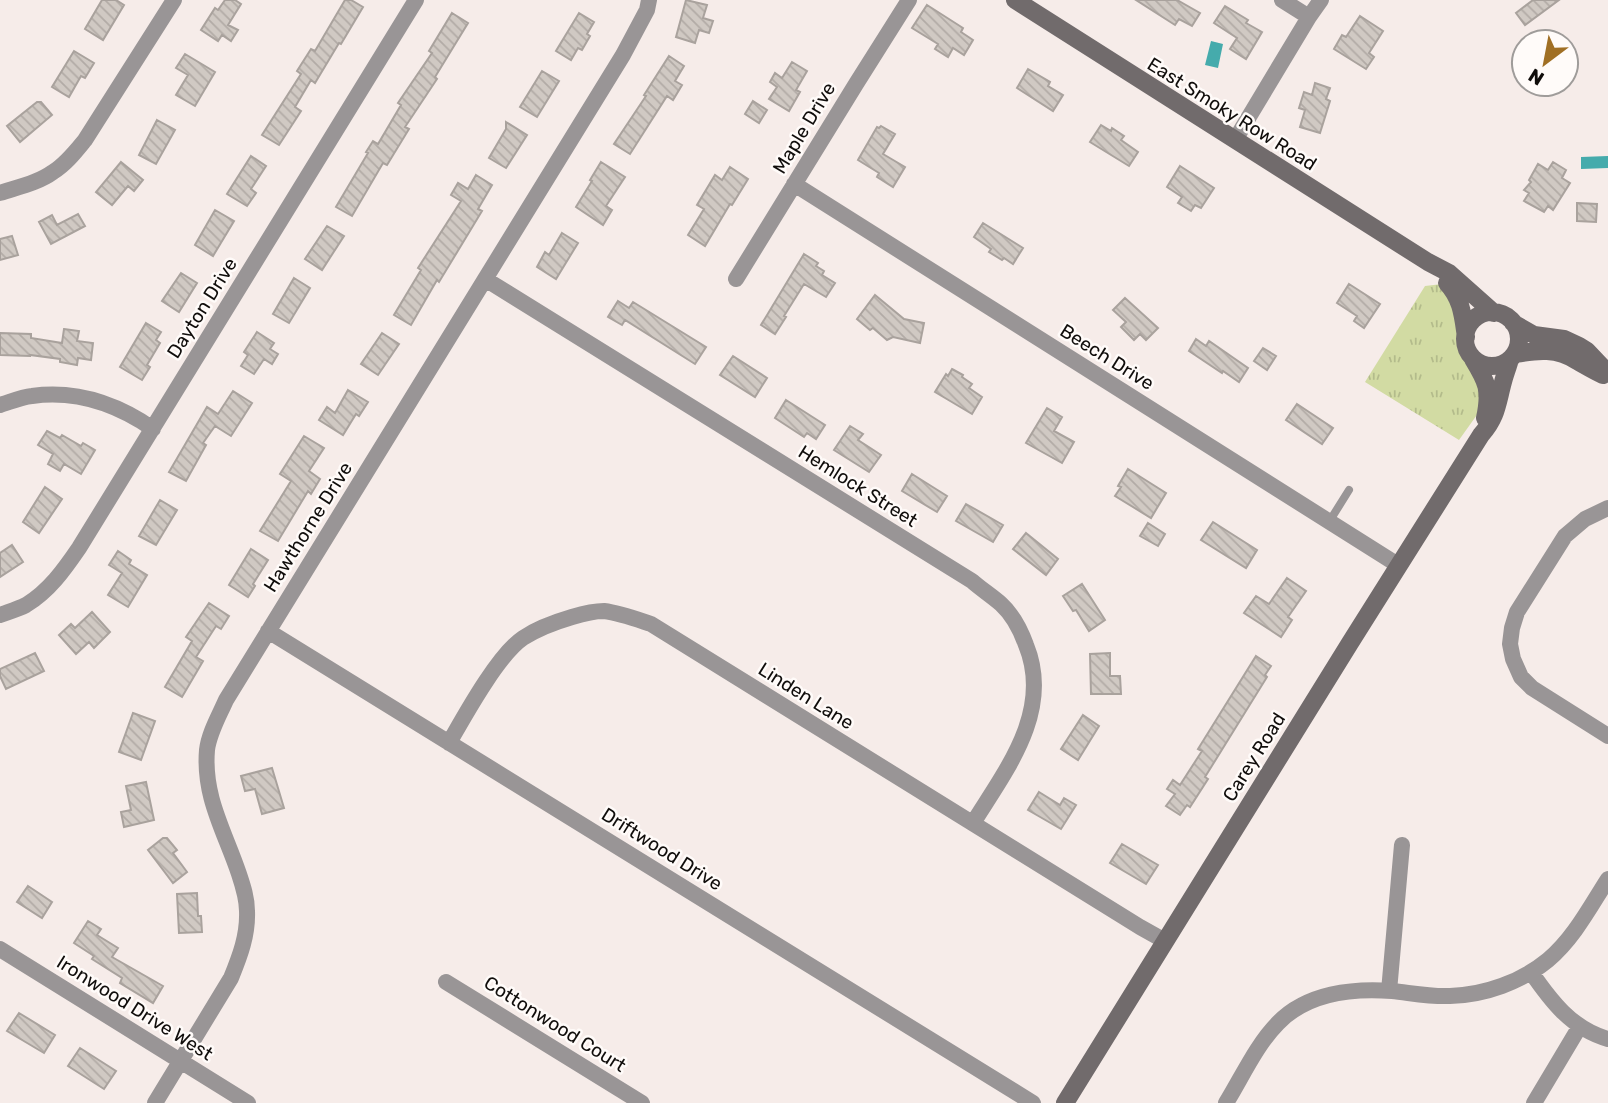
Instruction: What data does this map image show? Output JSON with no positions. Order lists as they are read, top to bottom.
{
  "streets": {
    "street": [
      "East Smoky Row Road",
      "Maple Drive",
      "Dayton Drive",
      "Beech Drive",
      "Hemlock Street",
      "Hawthorne Drive",
      "Linden Lane",
      "Carey Road",
      "Driftwood Drive",
      "Ironwood Drive West",
      "Cottonwood Court"
    ]
  },
  "crossings": [
    ["East Smoky Row Road", "Carey Road"],
    ["Maple Drive", "Beech Drive"],
    ["Beech Drive", "Carey Road"],
    ["Hemlock Street", "Hawthorne Drive"],
    ["Hemlock Street", "Linden Lane"],
    ["Hawthorne Drive", "Driftwood Drive"],
    ["Hawthorne Drive", "Ironwood Drive West"],
    ["Linden Lane", "Carey Road"],
    ["Linden Lane", "Driftwood Drive"]
  ],
  "north": "bottom left"
}
